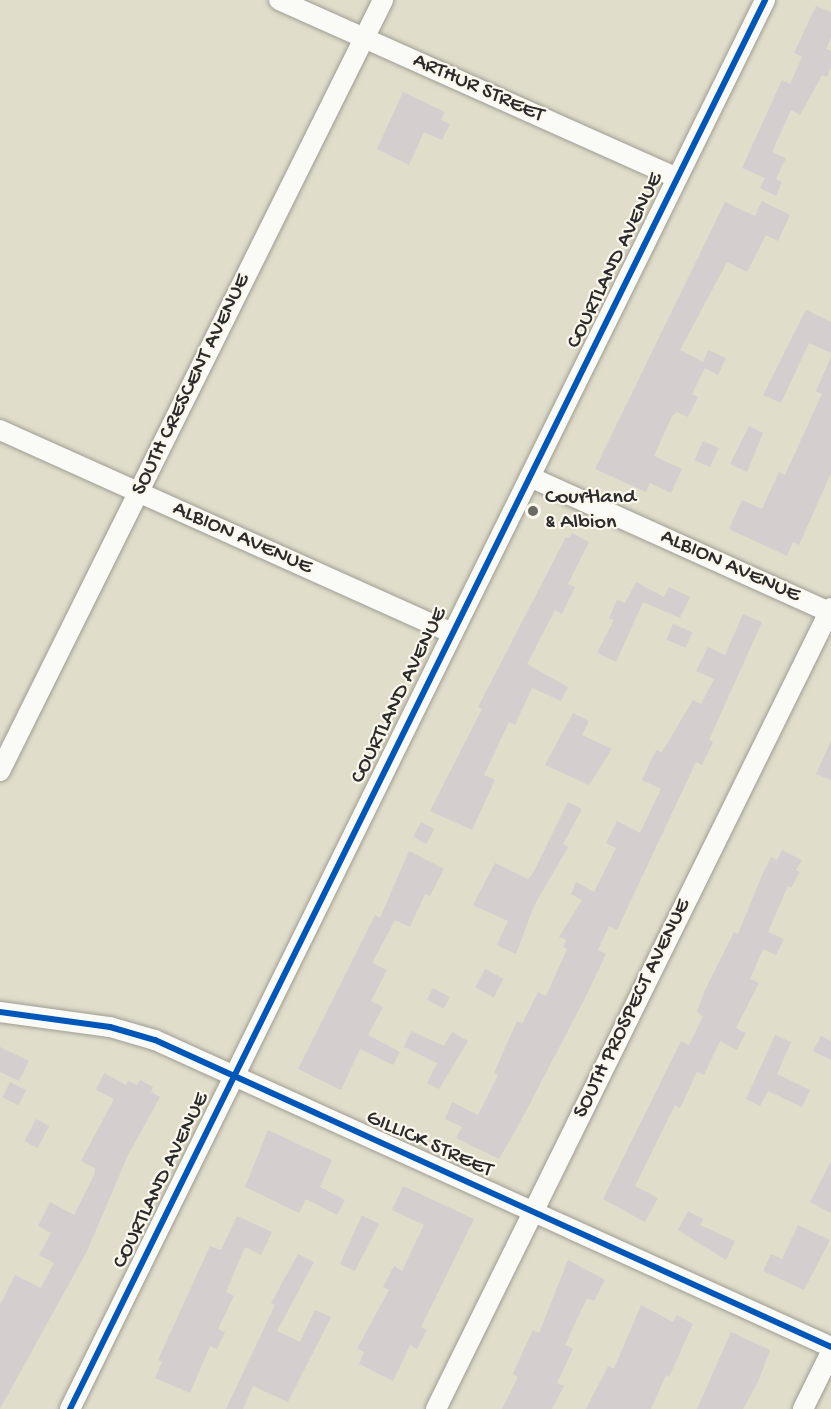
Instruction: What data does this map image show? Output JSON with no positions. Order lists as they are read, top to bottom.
{
  "streets": {
    "street": [
      "ARTHUR STREET",
      "COURTLAND AVENUE",
      "SOUTH CRESCENT AVENUE",
      "ALBION AVENUE",
      "SOUTH PROSPECT AVENUE",
      "GILLICK STREET"
    ]
  },
  "crossings": [
    ["ARTHUR STREET", "COURTLAND AVENUE"],
    ["ARTHUR STREET", "SOUTH CRESCENT AVENUE"],
    ["COURTLAND AVENUE", "ALBION AVENUE"],
    ["COURTLAND AVENUE", "GILLICK STREET"],
    ["SOUTH CRESCENT AVENUE", "ALBION AVENUE"],
    ["ALBION AVENUE", "SOUTH PROSPECT AVENUE"],
    ["SOUTH PROSPECT AVENUE", "GILLICK STREET"]
  ],
  "places": ["Courtland & Albion"]
}
